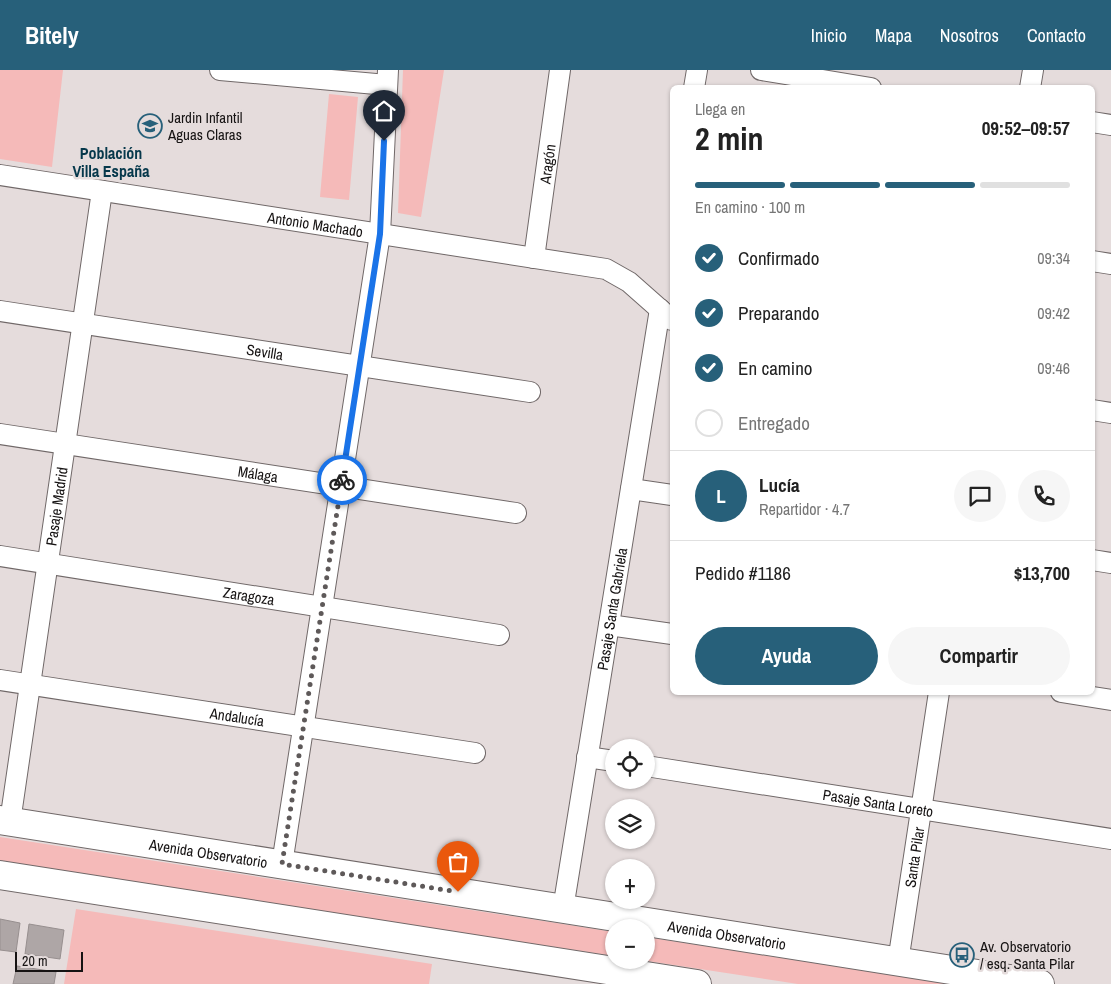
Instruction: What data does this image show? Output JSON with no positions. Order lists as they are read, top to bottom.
{
  "streets": {
    "main road": ["Avenida Observatorio"],
    "street": [
      "Aragón",
      "Antonio Machado",
      "Sevilla",
      "Málaga",
      "Pasaje Madrid",
      "Zaragoza",
      "Pasaje Santa Gabriela",
      "Andalucía",
      "Pasaje Santa Loreto",
      "Santa Pilar"
    ]
  },
  "crossings": [
    ["Aragón", "Antonio Machado"],
    ["Antonio Machado", "Pasaje Madrid"],
    ["Antonio Machado", "Pasaje Santa Gabriela"],
    ["Sevilla", "Pasaje Madrid"],
    ["Málaga", "Pasaje Madrid"],
    ["Pasaje Madrid", "Zaragoza"],
    ["Pasaje Madrid", "Andalucía"],
    ["Pasaje Madrid", "Avenida Observatorio"],
    ["Pasaje Santa Gabriela", "Avenida Observatorio"],
    ["Pasaje Santa Loreto", "Santa Pilar"],
    ["Avenida Observatorio", "Santa Pilar"]
  ],
  "districts": ["Población Villa España"],
  "places": {
    "school or university": ["Jardin Infantil Aguas Claras"],
    "bus stop": ["Av. Observatorio / esq. Santa Pilar"]
  },
  "scale_bar": "20 m",
  "page": {
    "header": "Bitely",
    "nav": [
      "Inicio",
      "Mapa",
      "Nosotros",
      "Contacto"
    ],
    "heading": ["2 min", "Llega en", "09:52–09:57"],
    "panel": [
      "Lucía",
      "Repartidor · 4.7",
      "Pedido #1186",
      "$13,700"
    ],
    "bar": "En camino · 100 m",
    "list": [
      ["Confirmado", "09:34"],
      ["Preparando", "09:42"],
      ["En camino", "09:46"],
      "Entregado"
    ],
    "round": "L",
    "buttons": ["Ayuda", "Compartir"],
    "map_buttons": ["+", "−"],
    "scale": "20 m"
  }
}
